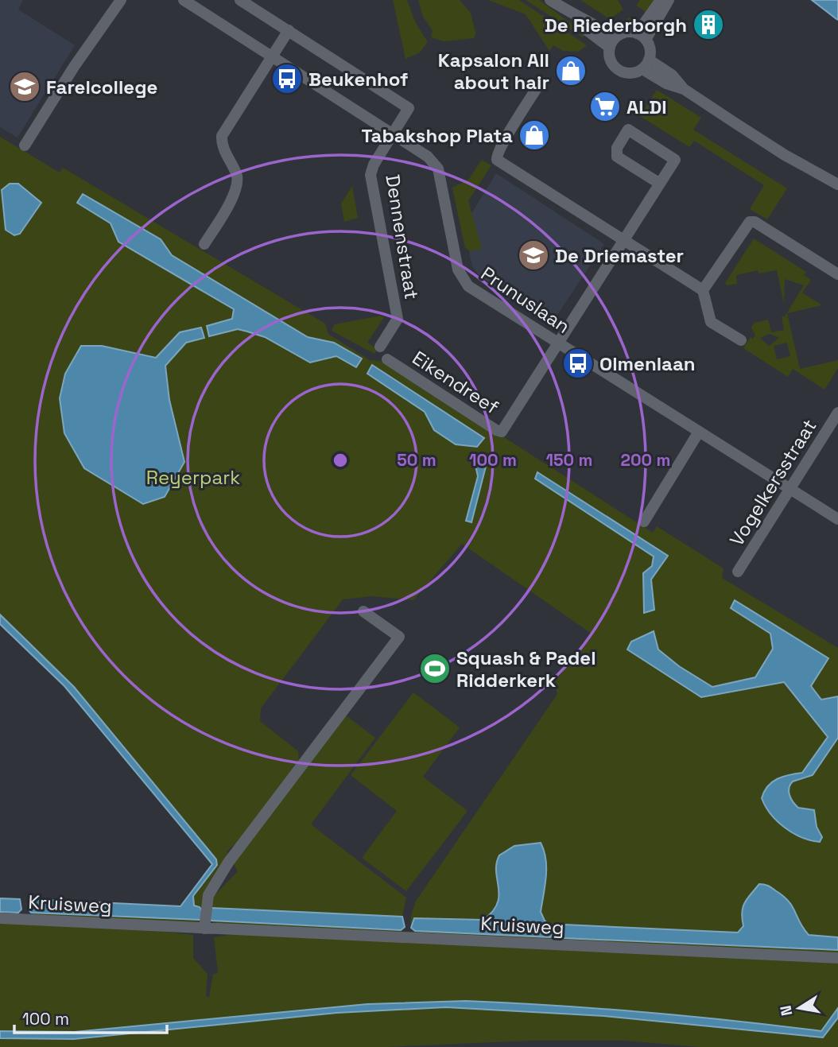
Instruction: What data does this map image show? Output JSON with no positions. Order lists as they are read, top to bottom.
{
  "streets": {
    "street": [
      "Dennenstraat",
      "Prunuslaan",
      "Eikendreef",
      "Vogelkersstraat",
      "Kruisweg"
    ]
  },
  "crossings": [
    ["Dennenstraat", "Prunuslaan"],
    ["Prunuslaan", "Eikendreef"],
    ["Prunuslaan", "Vogelkersstraat"]
  ],
  "parks": ["Reyerpark"],
  "places": {
    "building": ["De Riederborgh"],
    "shop": ["Kapsalon All about hair", "Tabakshop Plata"],
    "bus stop": ["Beukenhof", "Olmenlaan"],
    "school or university": ["Farelcollege", "De Driemaster"],
    "supermarket": ["ALDI"],
    "sports": ["Squash & Padel Ridderkerk"]
  },
  "scale_bar": "100 m",
  "north": "left",
  "rings": [
    "50 m",
    "100 m",
    "150 m",
    "200 m"
  ]
}
